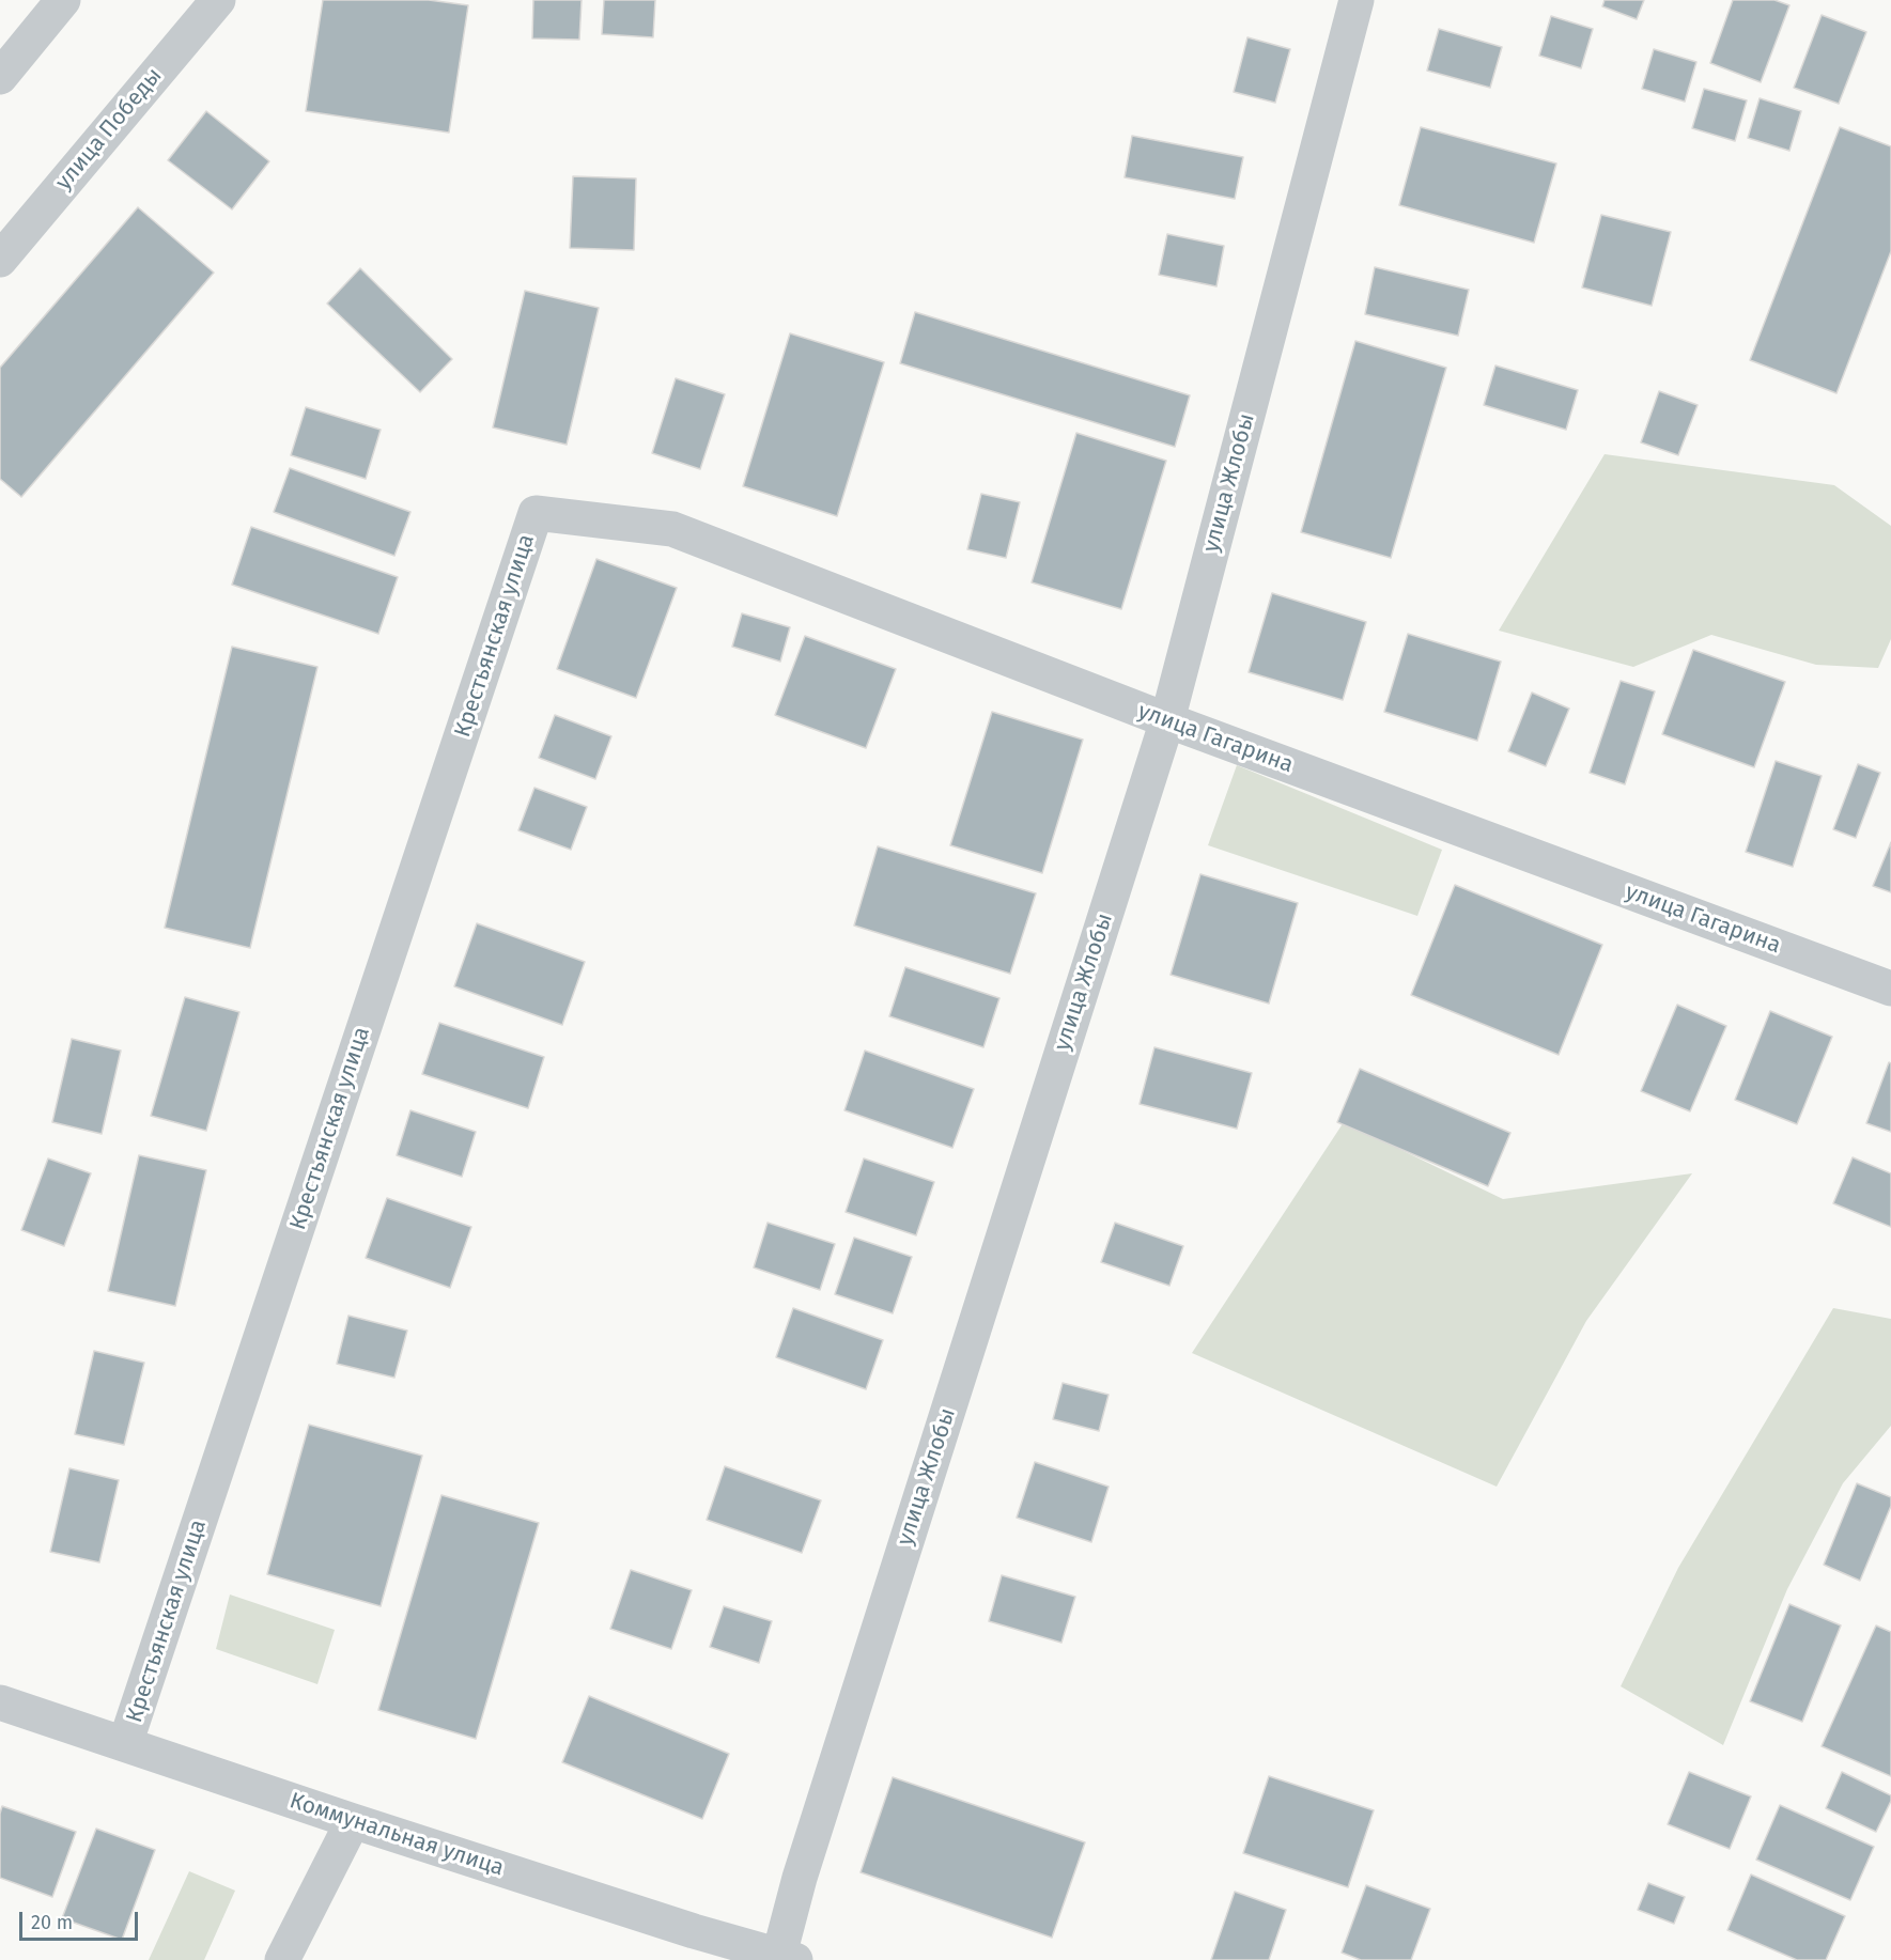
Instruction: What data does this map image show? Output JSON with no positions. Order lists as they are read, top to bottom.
{
  "streets": {
    "street": [
      "улица Победы",
      "улица Жлобы",
      "Крестьянская улица",
      "улица Гагарина",
      "Коммунальная улица"
    ]
  },
  "crossings": [
    ["улица Жлобы", "улица Гагарина"],
    ["улица Жлобы", "Коммунальная улица"],
    ["Крестьянская улица", "улица Гагарина"],
    ["Крестьянская улица", "Коммунальная улица"]
  ],
  "scale_bar": "20 m"
}
